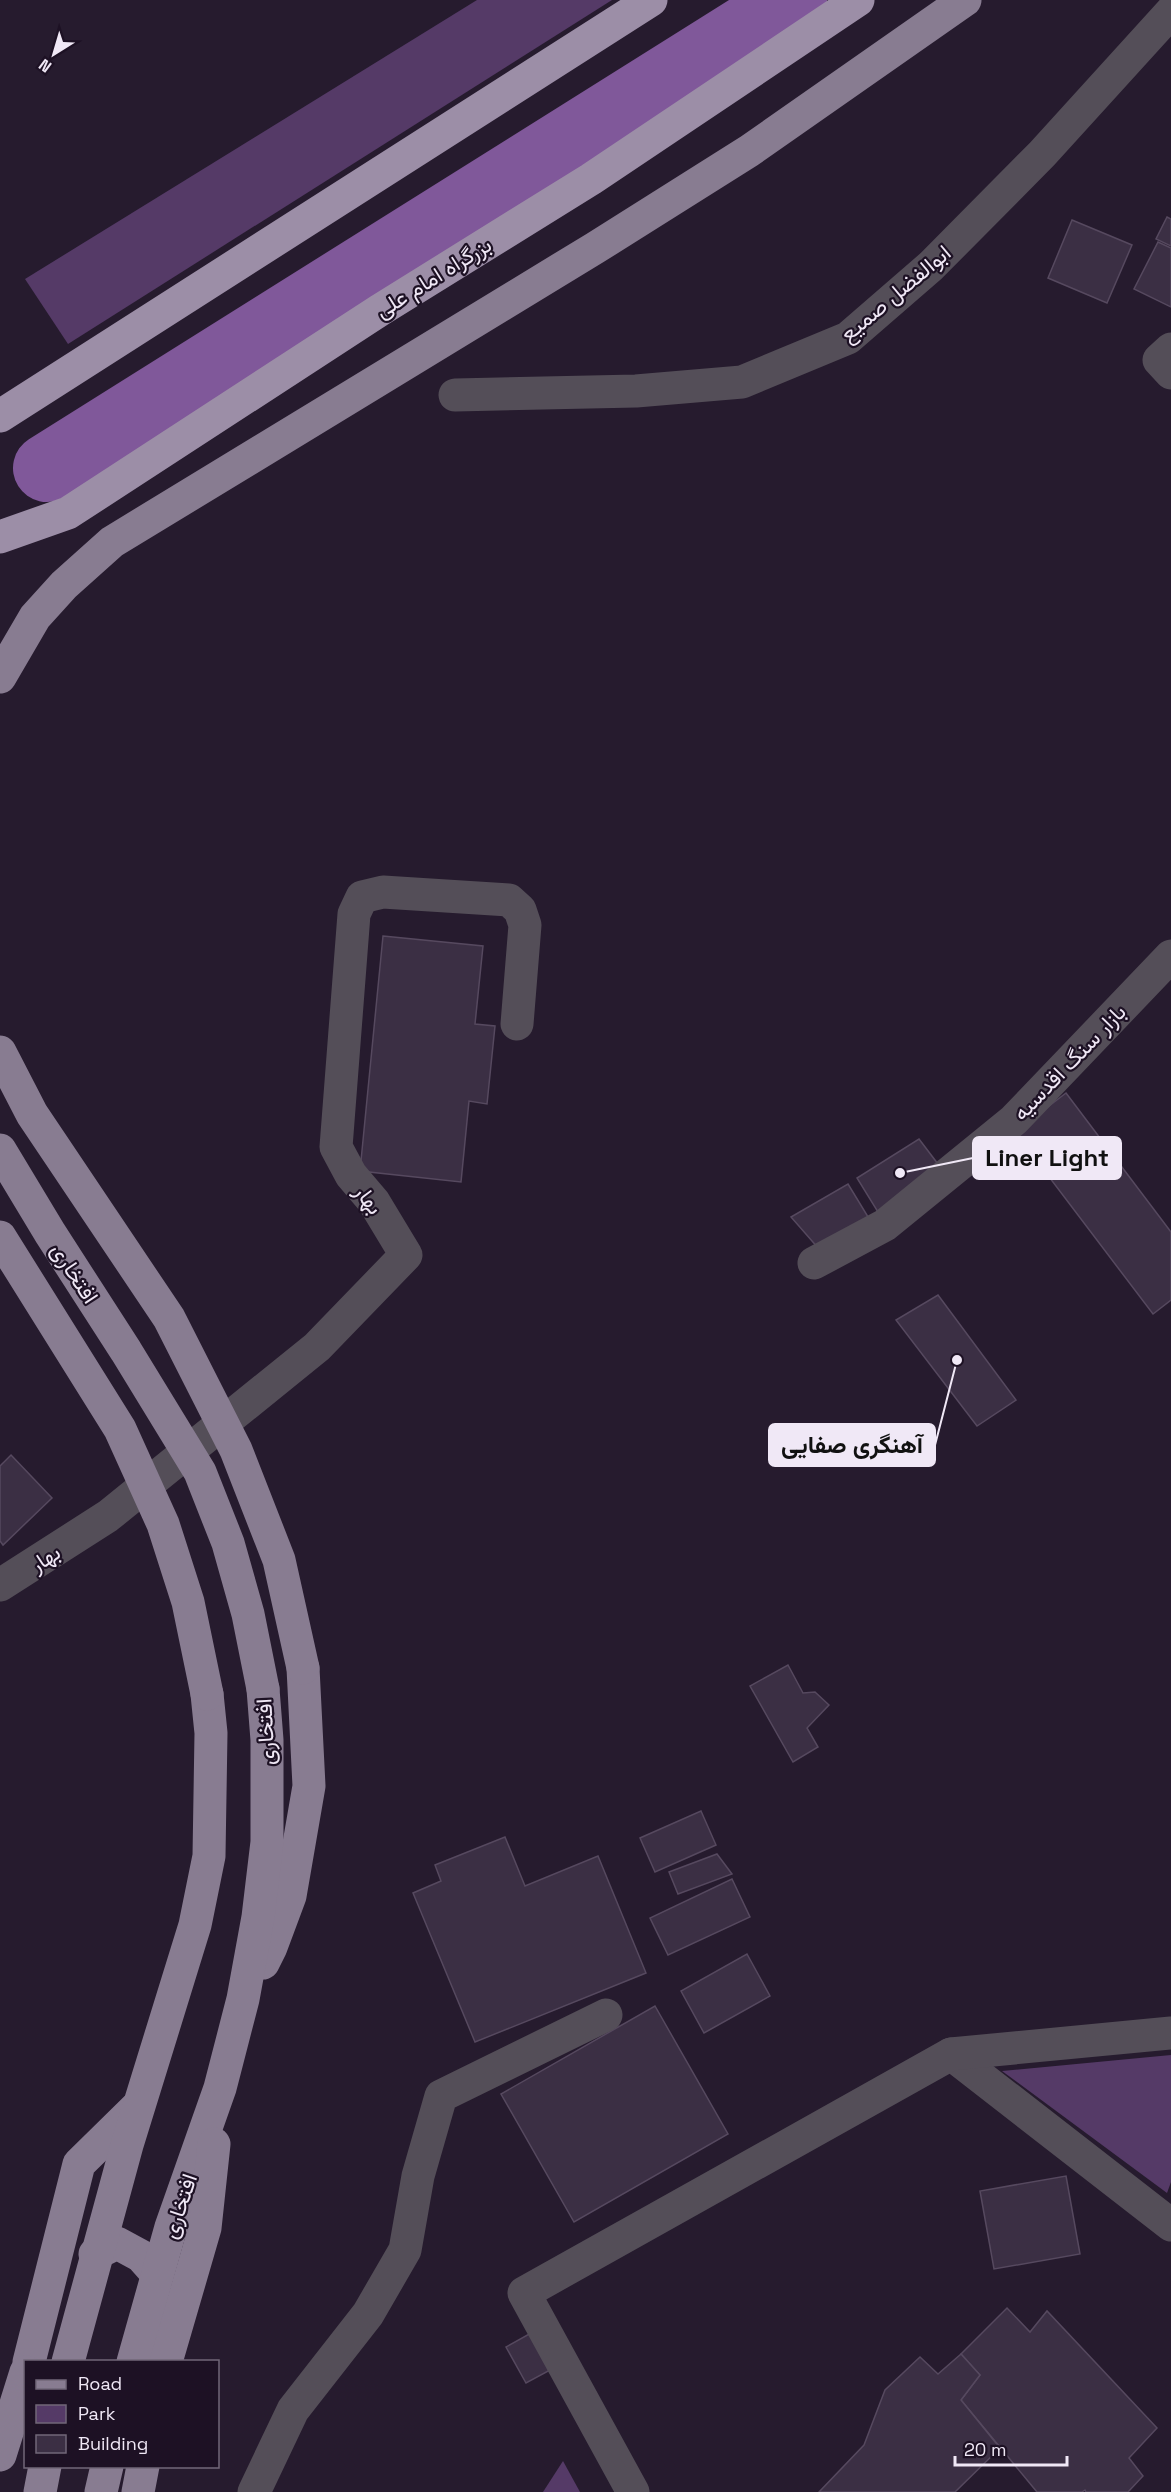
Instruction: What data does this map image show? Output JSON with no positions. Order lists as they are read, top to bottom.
{
  "streets": {
    "highway": ["بزرگراه امام علی"],
    "main road": ["افتخاری"],
    "street": ["ابوالفضل صمیع", "بازار سنگ اقدسیه", "بهار"]
  },
  "places": ["Liner Light", "آهنگری صفایی"],
  "legend": ["Road", "Park", "Building"],
  "scale_bar": "20 m",
  "north": "bottom left"
}
